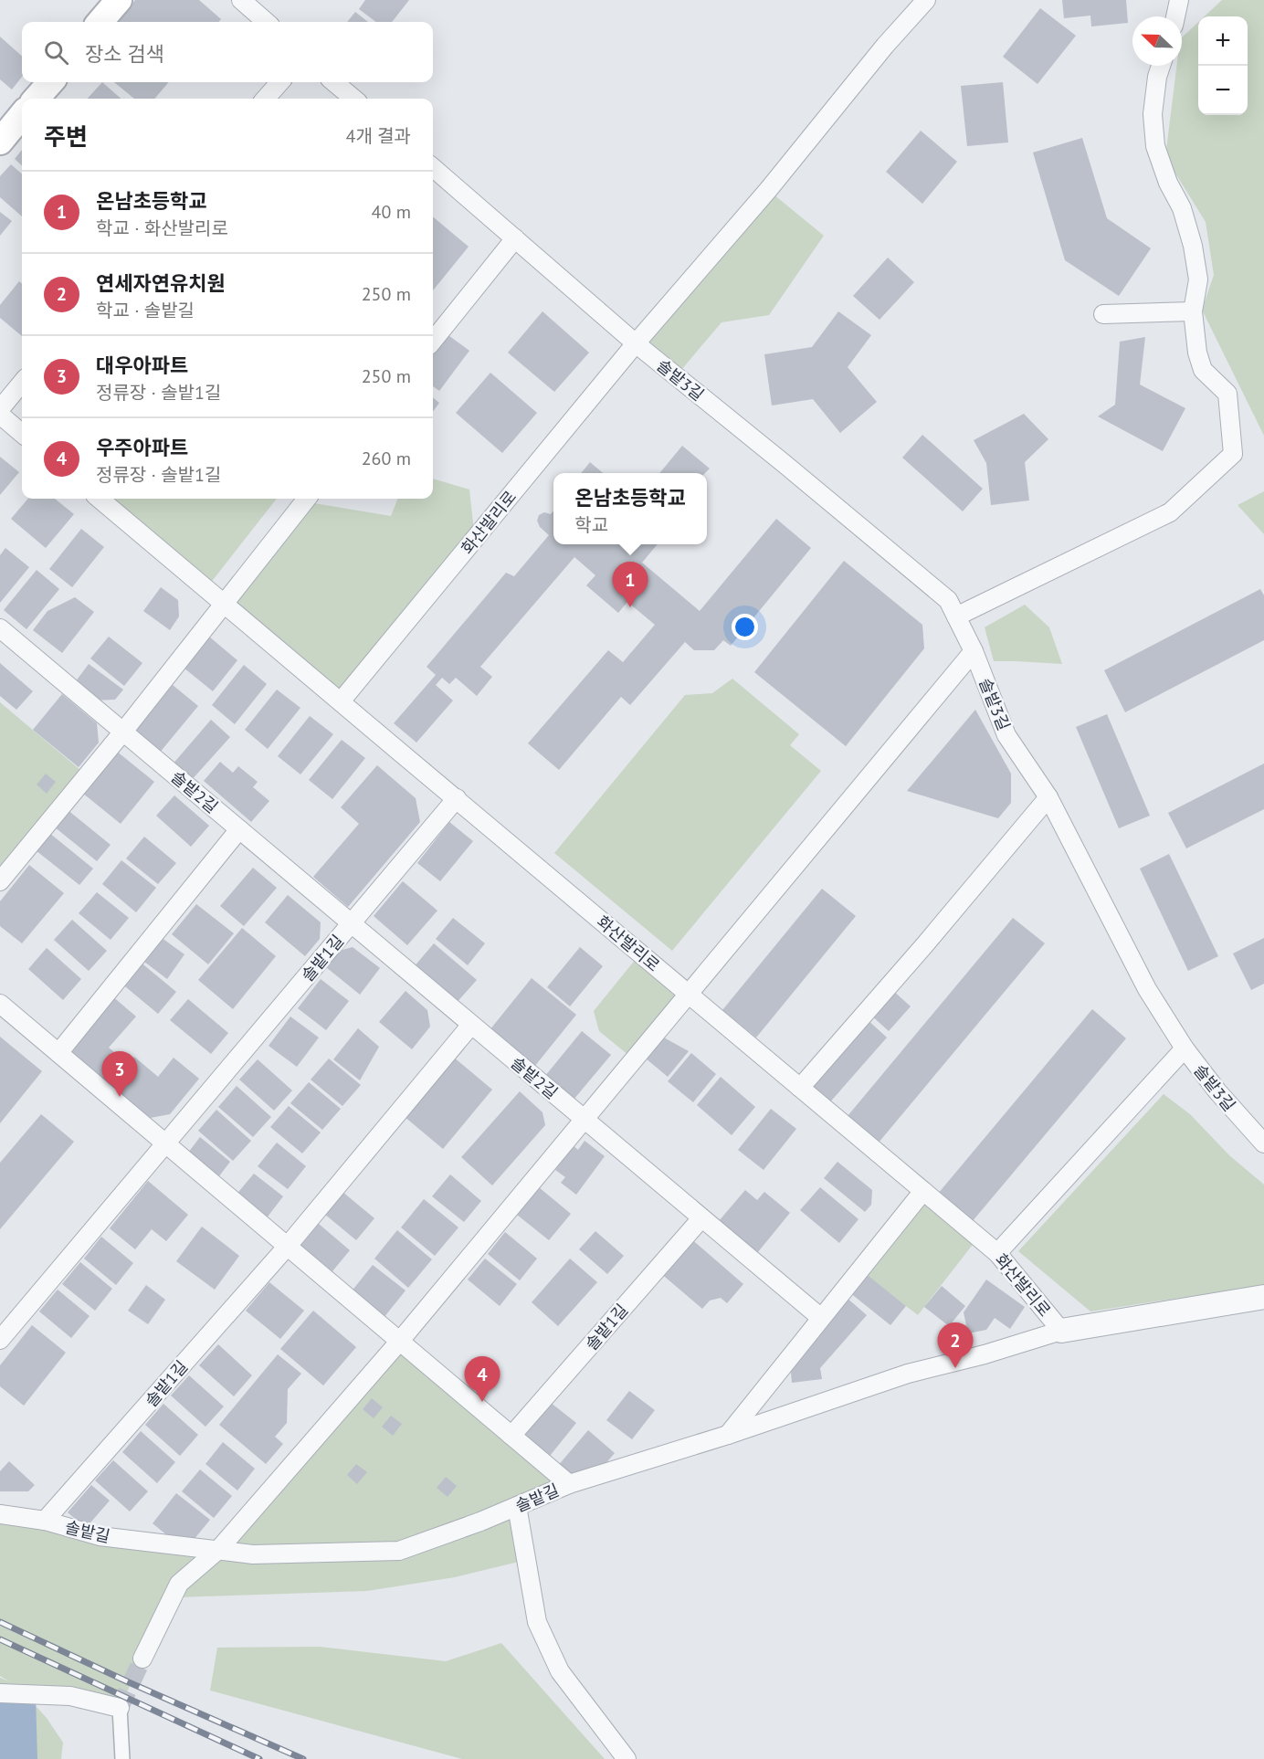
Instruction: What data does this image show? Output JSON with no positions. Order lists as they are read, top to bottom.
{
  "streets": {
    "street": [
      "솔밭3길",
      "화산발리로",
      "솔밭2길",
      "솔밭1길",
      "솔밭길"
    ]
  },
  "crossings": [
    ["솔밭3길", "화산발리로"],
    ["화산발리로", "솔밭1길"],
    ["화산발리로", "솔밭길"],
    ["솔밭2길", "솔밭1길"],
    ["솔밭1길", "솔밭길"]
  ],
  "north": "top left",
  "page": {
    "map_buttons": ["+", "−"],
    "search": "장소 검색",
    "heading": ["주변", "4개 결과"],
    "list": [
      {
        "mark": "1",
        "name": "온남초등학교",
        "note": "학교 · 화산발리로",
        "value": "40 m"
      },
      {
        "mark": "2",
        "name": "연세자연유치원",
        "note": "학교 · 솔밭길",
        "value": "250 m"
      },
      {
        "mark": "3",
        "name": "대우아파트",
        "note": "정류장 · 솔밭1길",
        "value": "250 m"
      },
      {
        "mark": "4",
        "name": "우주아파트",
        "note": "정류장 · 솔밭1길",
        "value": "260 m"
      }
    ],
    "popup": ["온남초등학교", "학교"],
    "pins": [
      "1",
      "3",
      "2",
      "4"
    ]
  }
}
